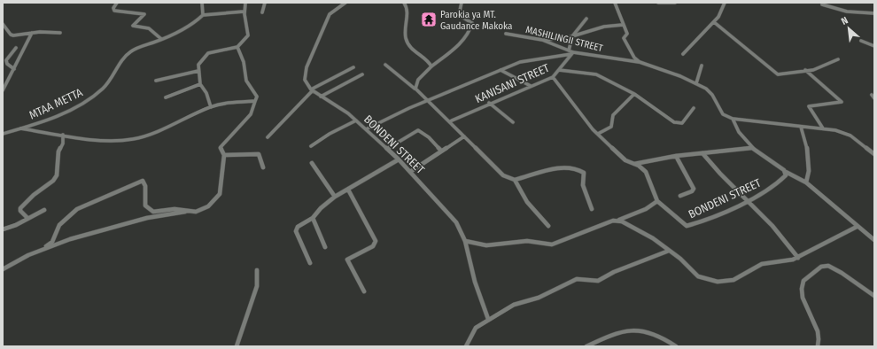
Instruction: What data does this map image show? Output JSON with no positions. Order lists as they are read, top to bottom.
{
  "streets": {
    "street": [
      "MASHILINGII STREET",
      "KANISANI STREET",
      "MTAA METTA",
      "BONDENI STREET"
    ]
  },
  "crossings": [
    ["MASHILINGII STREET", "KANISANI STREET"]
  ],
  "places": {
    "temple": ["Parokia ya MT. Gaudance Makoka"]
  },
  "north": "top left"
}
